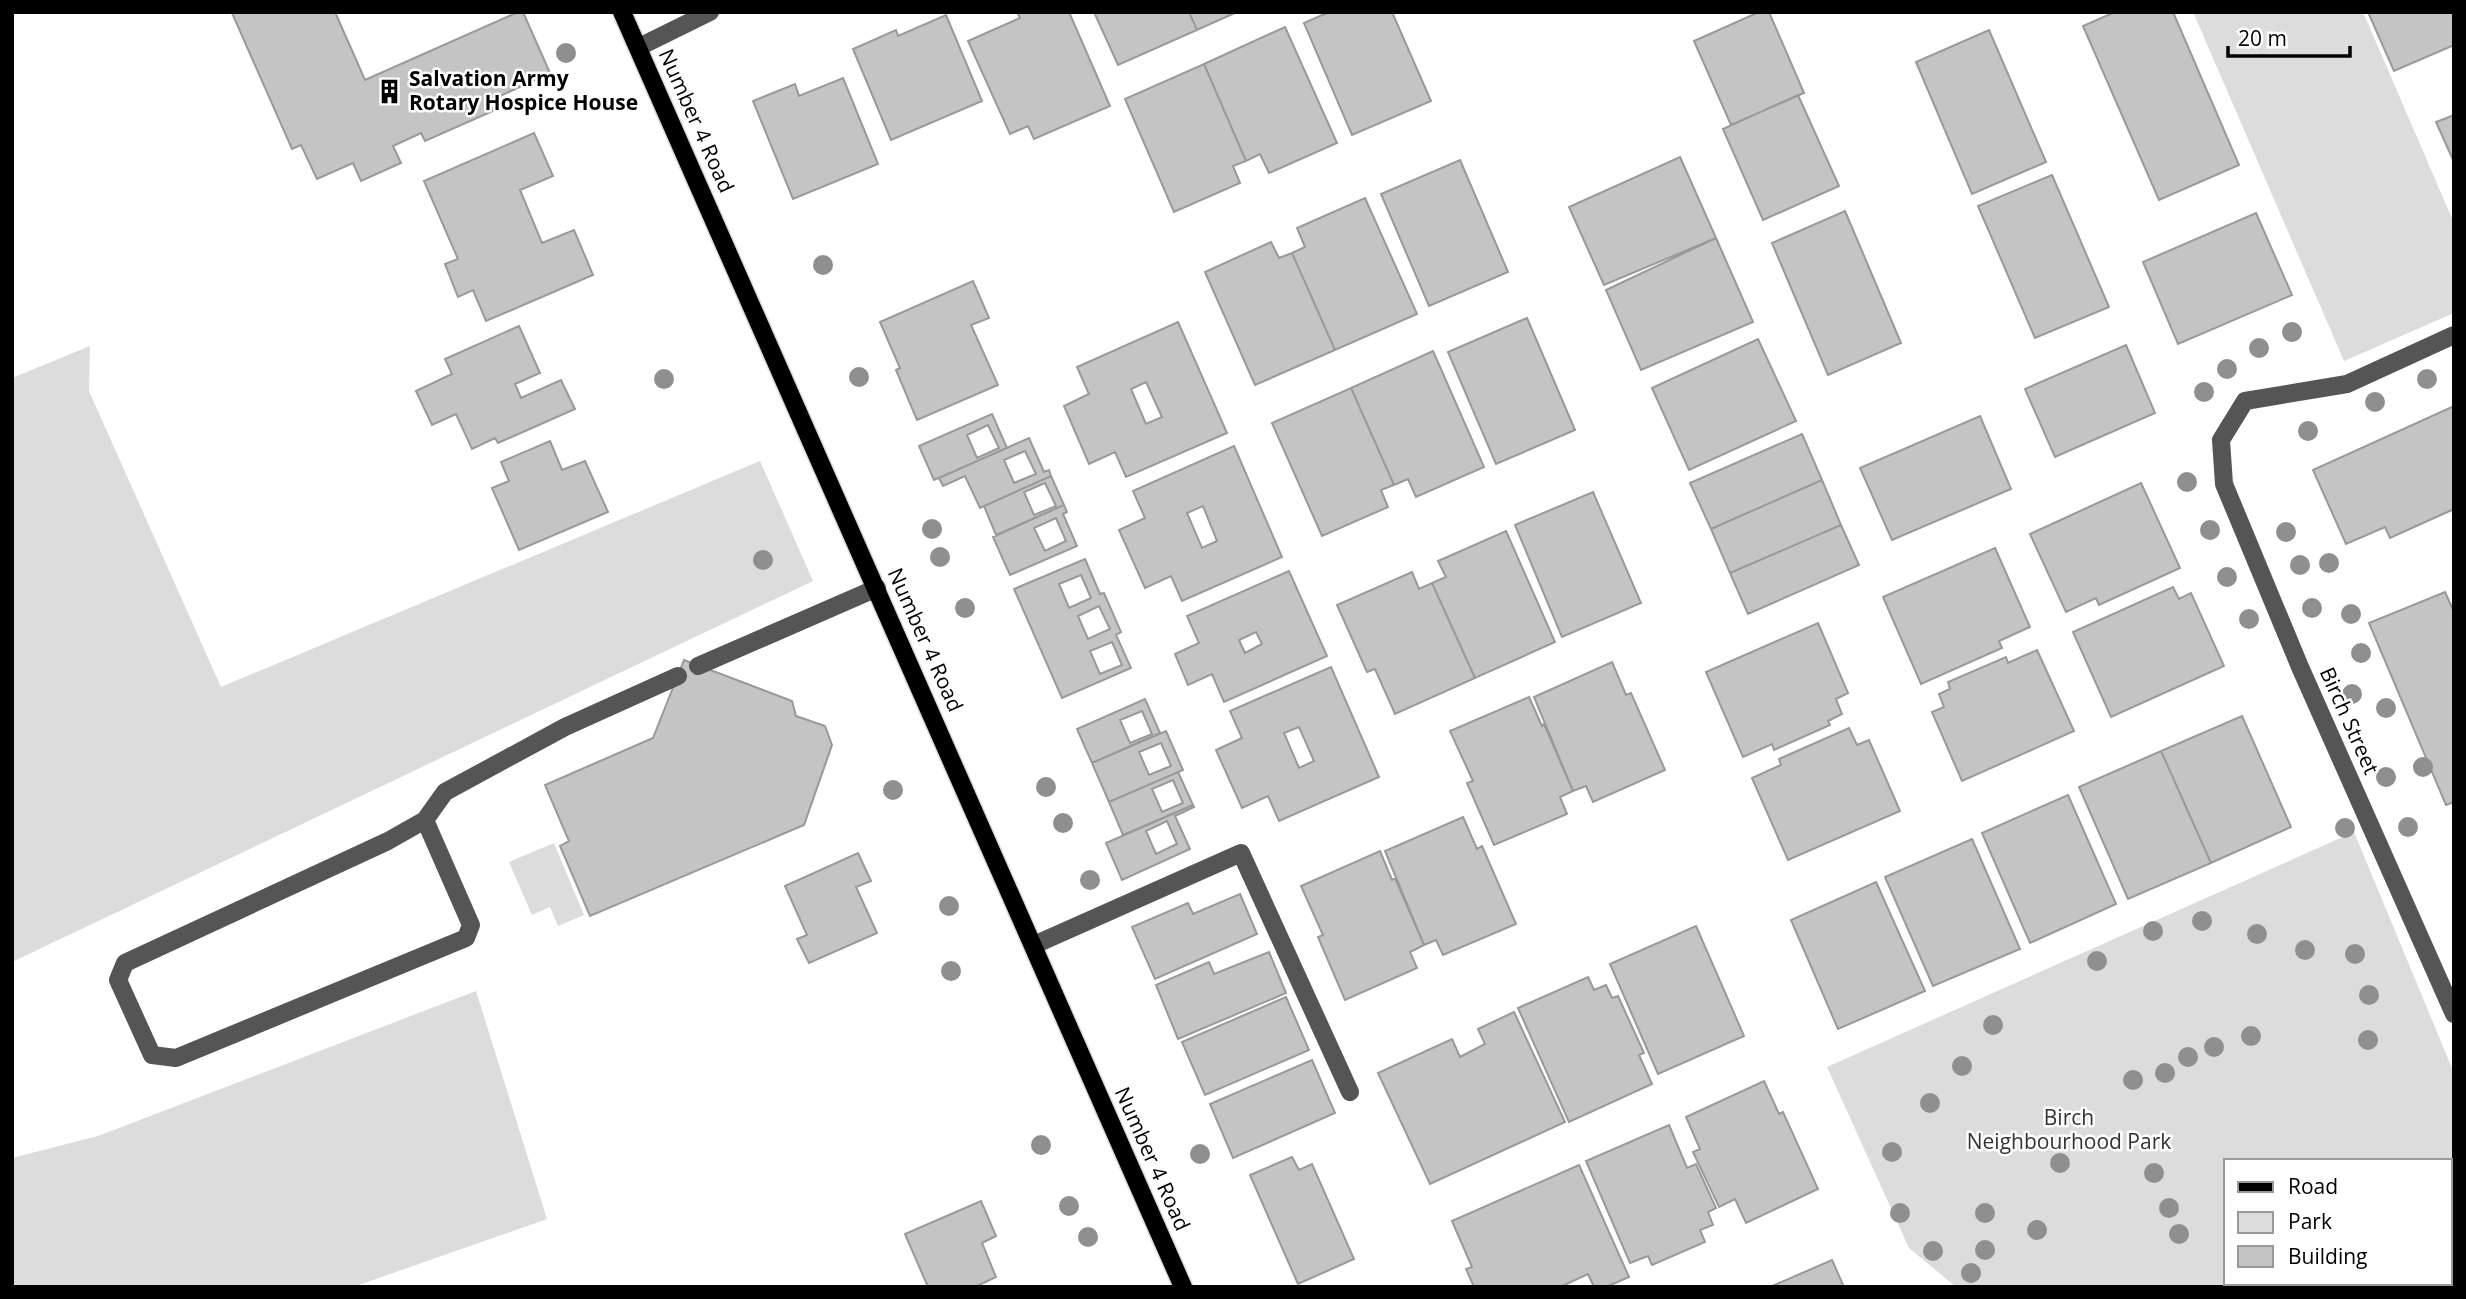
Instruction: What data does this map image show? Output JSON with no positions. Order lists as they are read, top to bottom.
{
  "streets": {
    "main road": ["Number 4 Road"],
    "street": ["Birch Street"]
  },
  "parks": ["Birch Neighbourhood Park"],
  "places": {
    "building": ["Salvation Army Rotary Hospice House"]
  },
  "legend": ["Road", "Park", "Building"],
  "scale_bar": "20 m"
}
